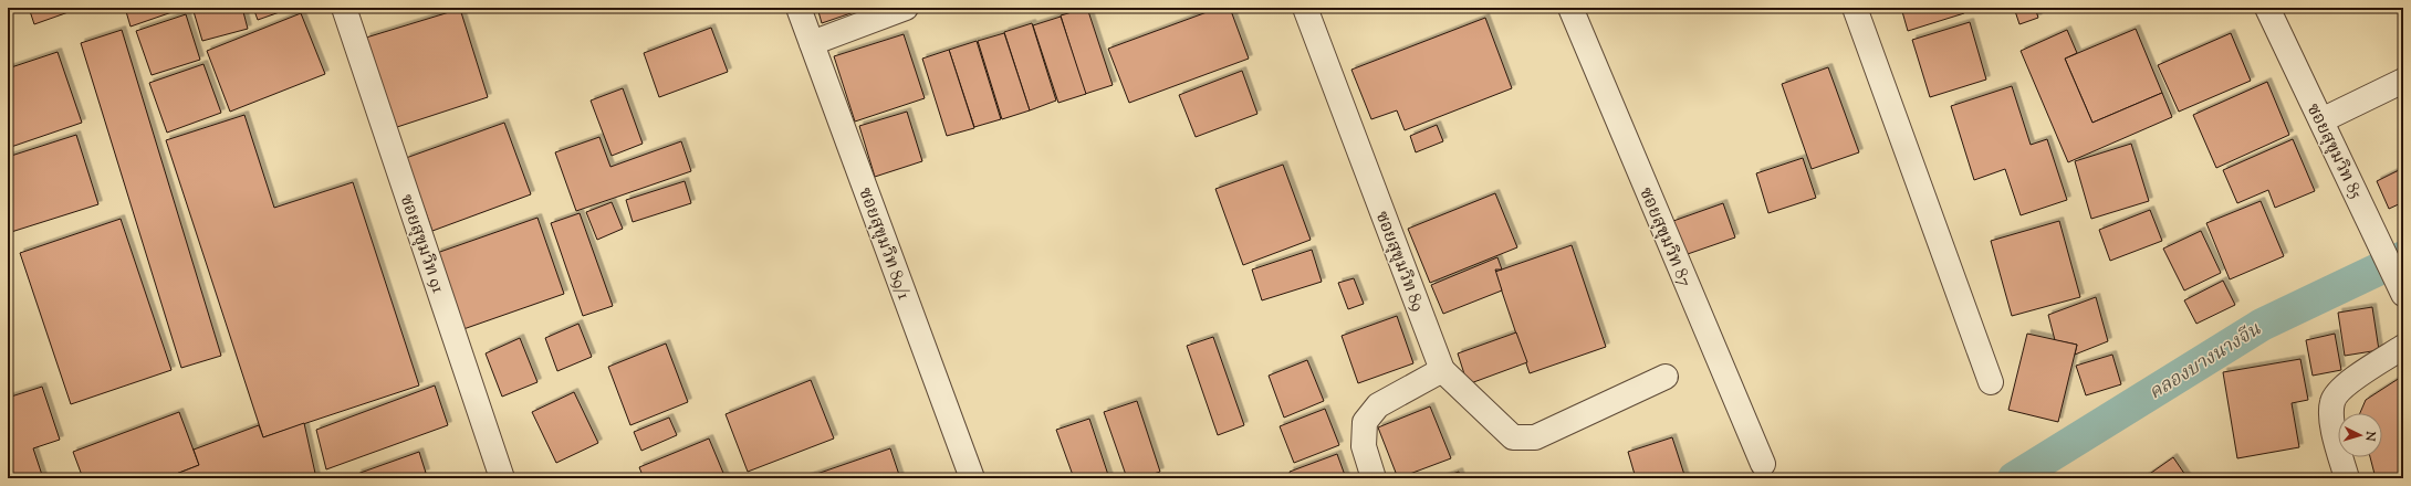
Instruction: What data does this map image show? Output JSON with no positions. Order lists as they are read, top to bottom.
{
  "streets": {
    "street": [
      "ซอยสุขุมวิท 85",
      "ซอยสุขุมวิท 87",
      "ซอยสุขุมวิท 91",
      "ซอยสุขุมวิท 89/1",
      "ซอยสุขุมวิท 89"
    ]
  },
  "water": ["คลองบางนางจีน"],
  "north": "right"
}
